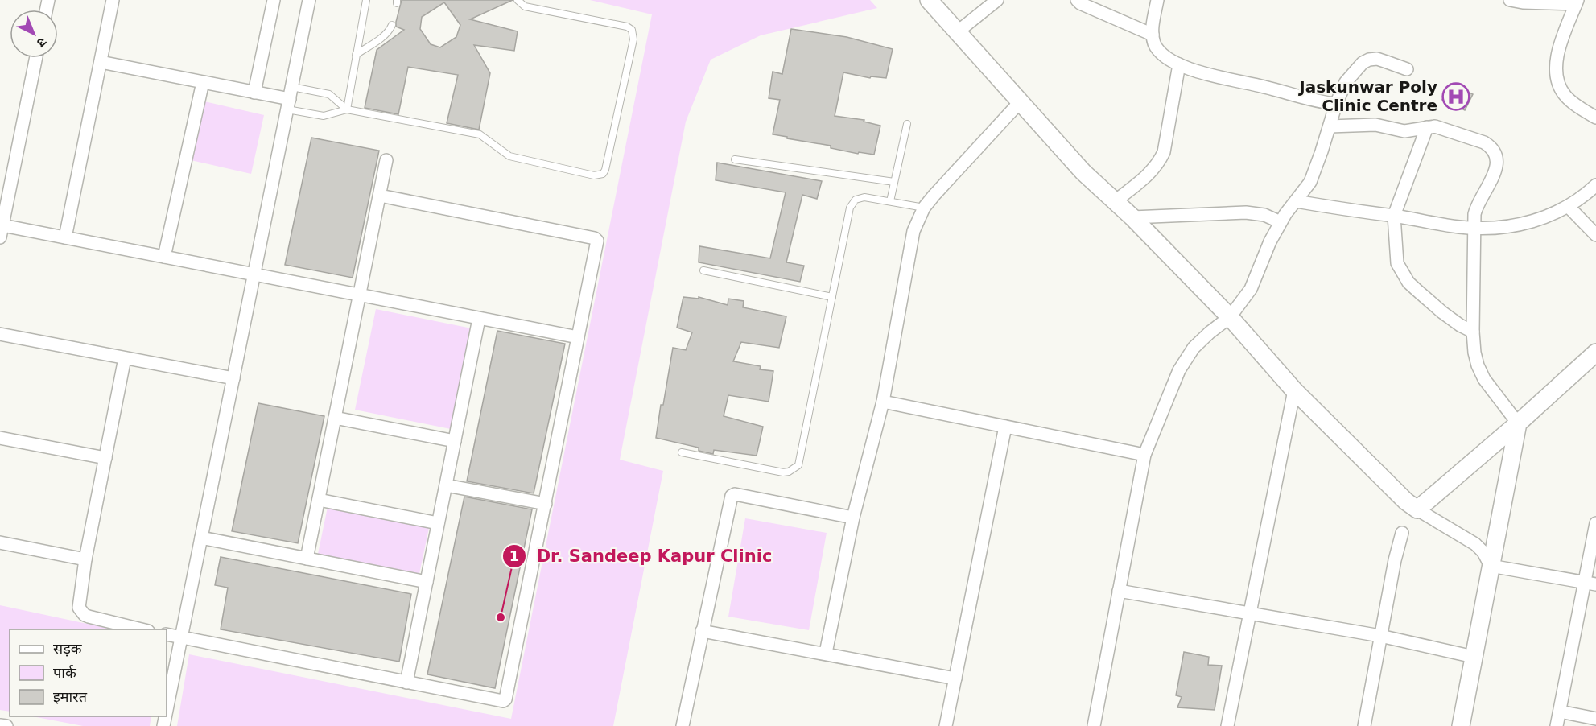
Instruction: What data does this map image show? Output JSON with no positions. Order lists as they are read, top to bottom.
{
  "places": {
    "hospital": ["Jaskunwar Poly Clinic Centre"],
    "other": ["Dr. Sandeep Kapur Clinic"]
  },
  "legend": ["सड़क", "पार्क", "इमारत"],
  "north": "bottom right"
}
